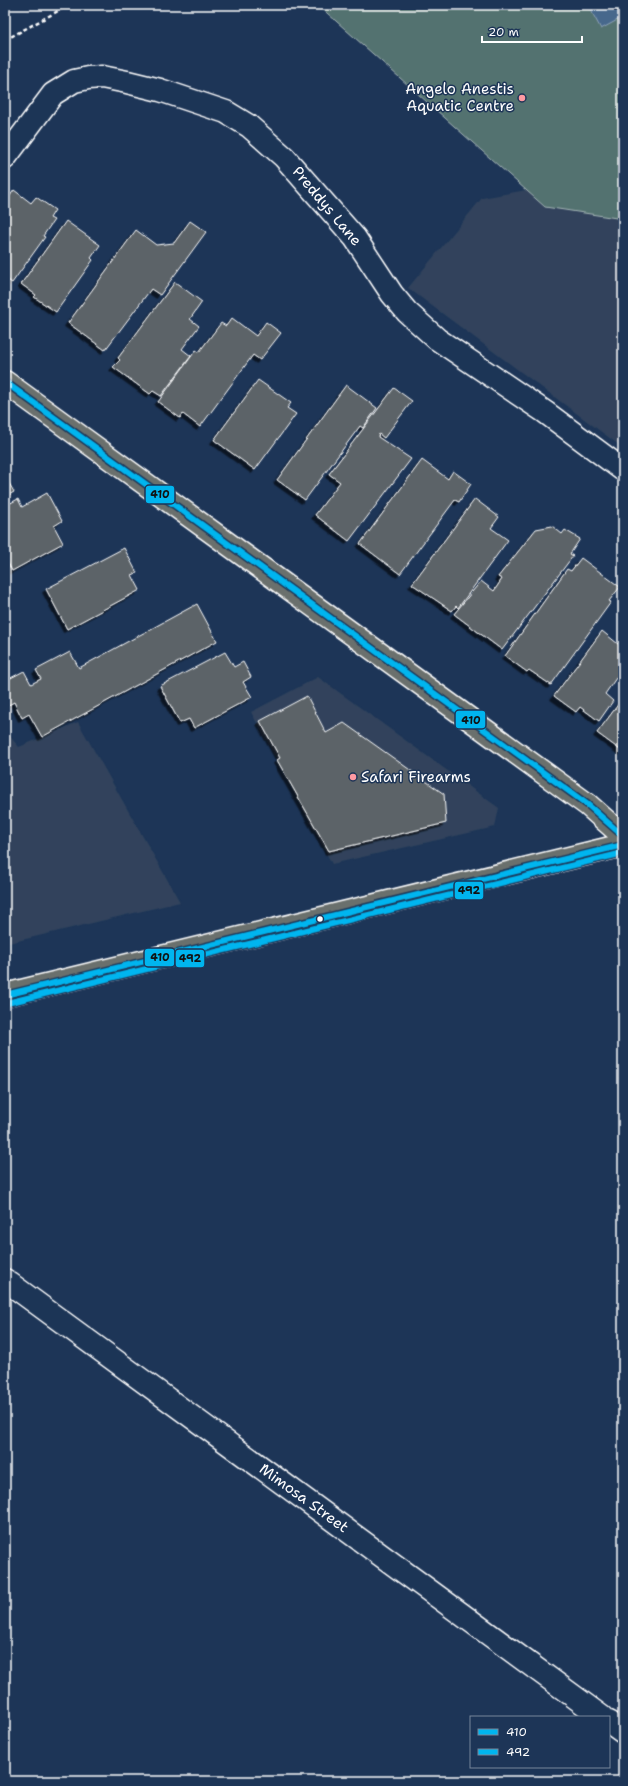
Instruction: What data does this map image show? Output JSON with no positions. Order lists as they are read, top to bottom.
{
  "streets": {
    "street": ["Preddys Lane", "Mimosa Street"]
  },
  "places": ["Angelo Anestis Aquatic Centre", "Safari Firearms"],
  "lines": ["transit line 410", "transit line 492"],
  "legend": ["410", "492"],
  "scale_bar": "20 m"
}
